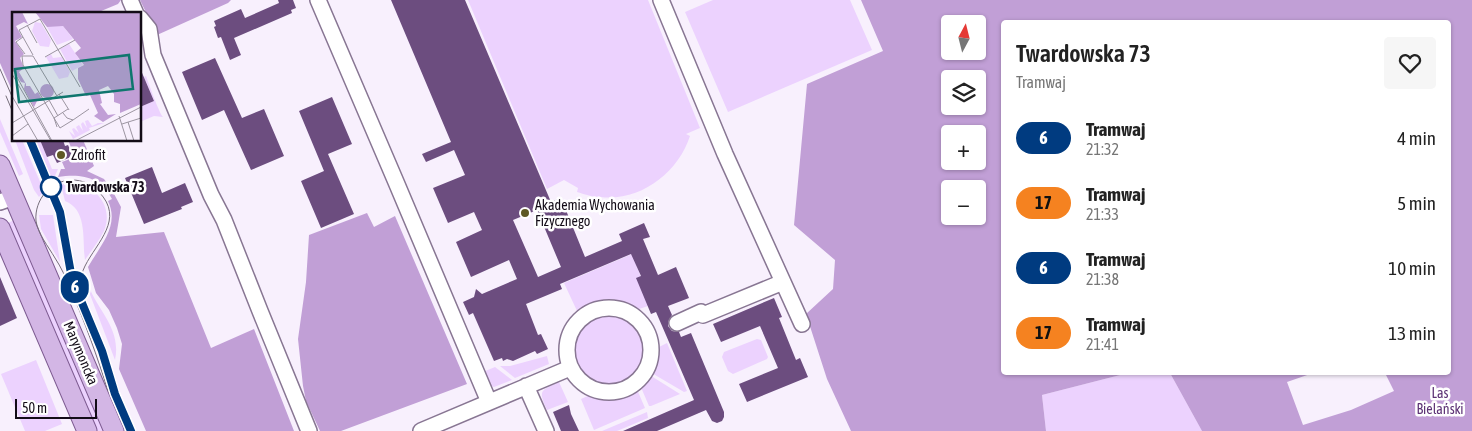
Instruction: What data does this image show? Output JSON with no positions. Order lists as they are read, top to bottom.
{
  "streets": {
    "main road": ["Marymoncka"]
  },
  "parks": ["Las Bielański"],
  "places": ["Zdrofit", "Twardowska 73", "Akademia Wychowania Fizycznego"],
  "lines": ["tram line 6"],
  "scale_bar": "50 m",
  "north": "top",
  "page": {
    "on_map": "6",
    "map_buttons": ["+", "−"],
    "heading": ["Twardowska 73", "Tramwaj"],
    "list": [
      {
        "mark": "6",
        "name": "Tramwaj",
        "note": "21:32",
        "value": "4 min"
      },
      {
        "mark": "17",
        "name": "Tramwaj",
        "note": "21:33",
        "value": "5 min"
      },
      {
        "mark": "6",
        "name": "Tramwaj",
        "note": "21:38",
        "value": "10 min"
      },
      {
        "mark": "17",
        "name": "Tramwaj",
        "note": "21:41",
        "value": "13 min"
      }
    ],
    "scale": "50 m"
  }
}
